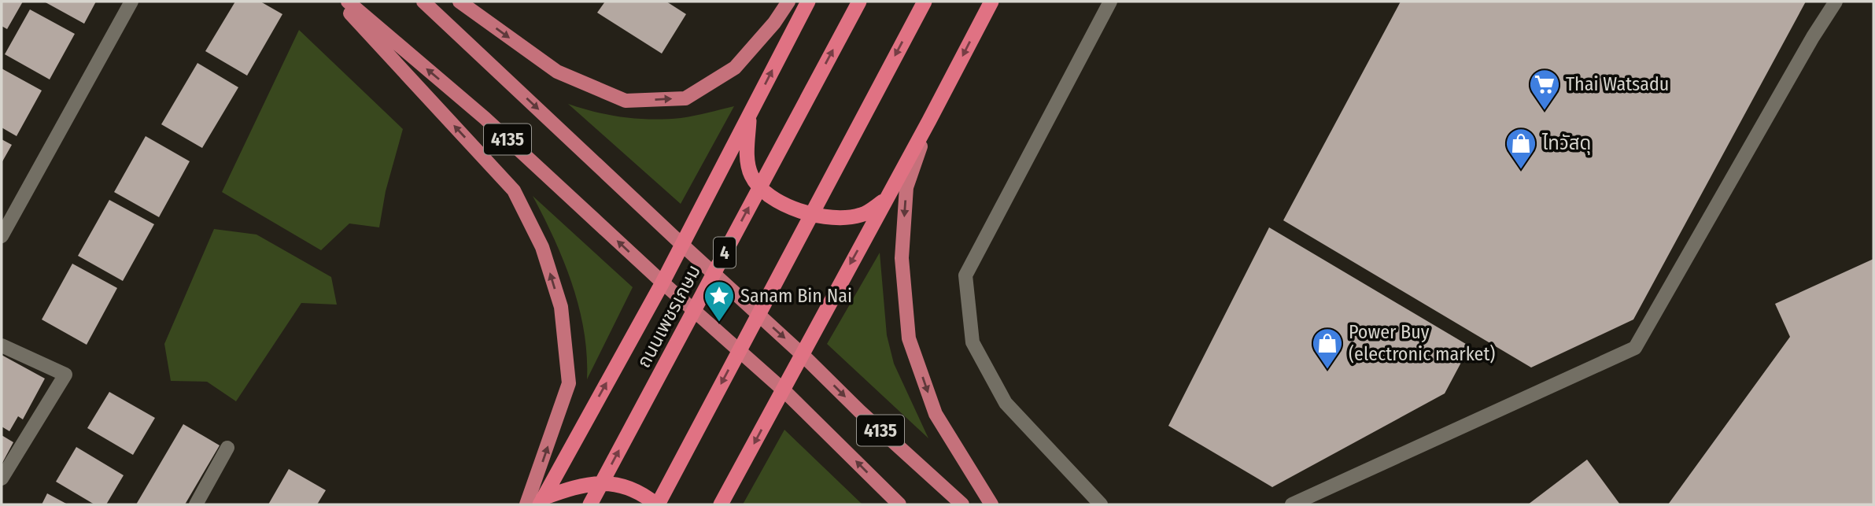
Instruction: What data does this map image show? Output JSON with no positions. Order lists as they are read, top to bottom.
{
  "streets": {
    "highway": ["4", "ถนนเพชรเกษม"],
    "main road": ["4135"]
  },
  "places": {
    "supermarket": ["Thai Watsadu"],
    "shop": ["ไทวัสดุ", "Power Buy (electronic market)"],
    "place": ["Sanam Bin Nai"]
  }
}
